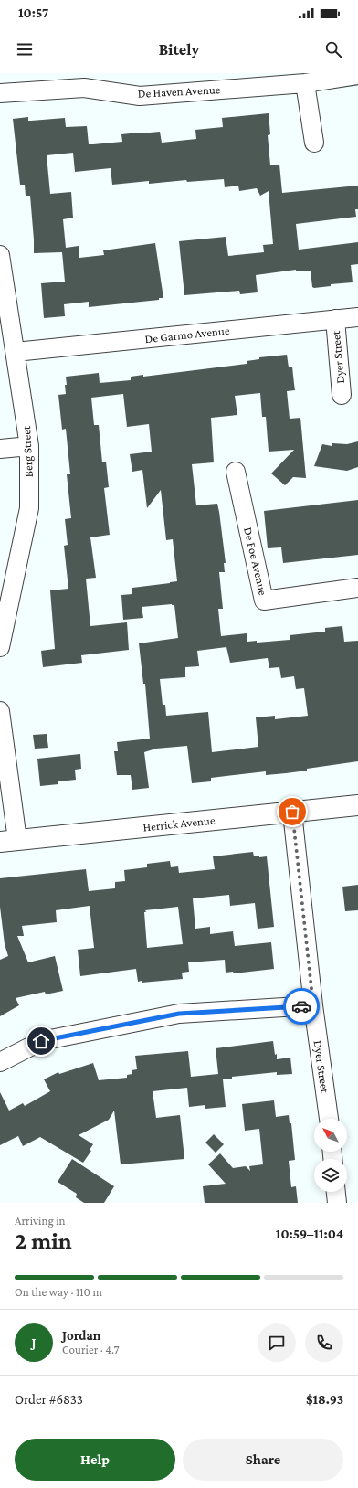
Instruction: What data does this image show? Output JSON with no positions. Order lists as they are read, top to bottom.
{
  "streets": {
    "street": [
      "De Haven Avenue",
      "De Garmo Avenue",
      "Dyer Street",
      "Berg Street",
      "De Foe Avenue",
      "Herrick Avenue"
    ]
  },
  "crossings": [
    ["De Garmo Avenue", "Dyer Street"],
    ["De Garmo Avenue", "Berg Street"],
    ["Dyer Street", "Herrick Avenue"]
  ],
  "north": "top left",
  "page": {
    "status": "10:57",
    "header": "Bitely",
    "heading": ["2 min", "Arriving in", "10:59–11:04"],
    "panel": [
      "Jordan",
      "Courier · 4.7",
      "Order #6833",
      "$18.93"
    ],
    "bar": "On the way · 110 m",
    "round": "J",
    "buttons": ["Help", "Share"]
  }
}
